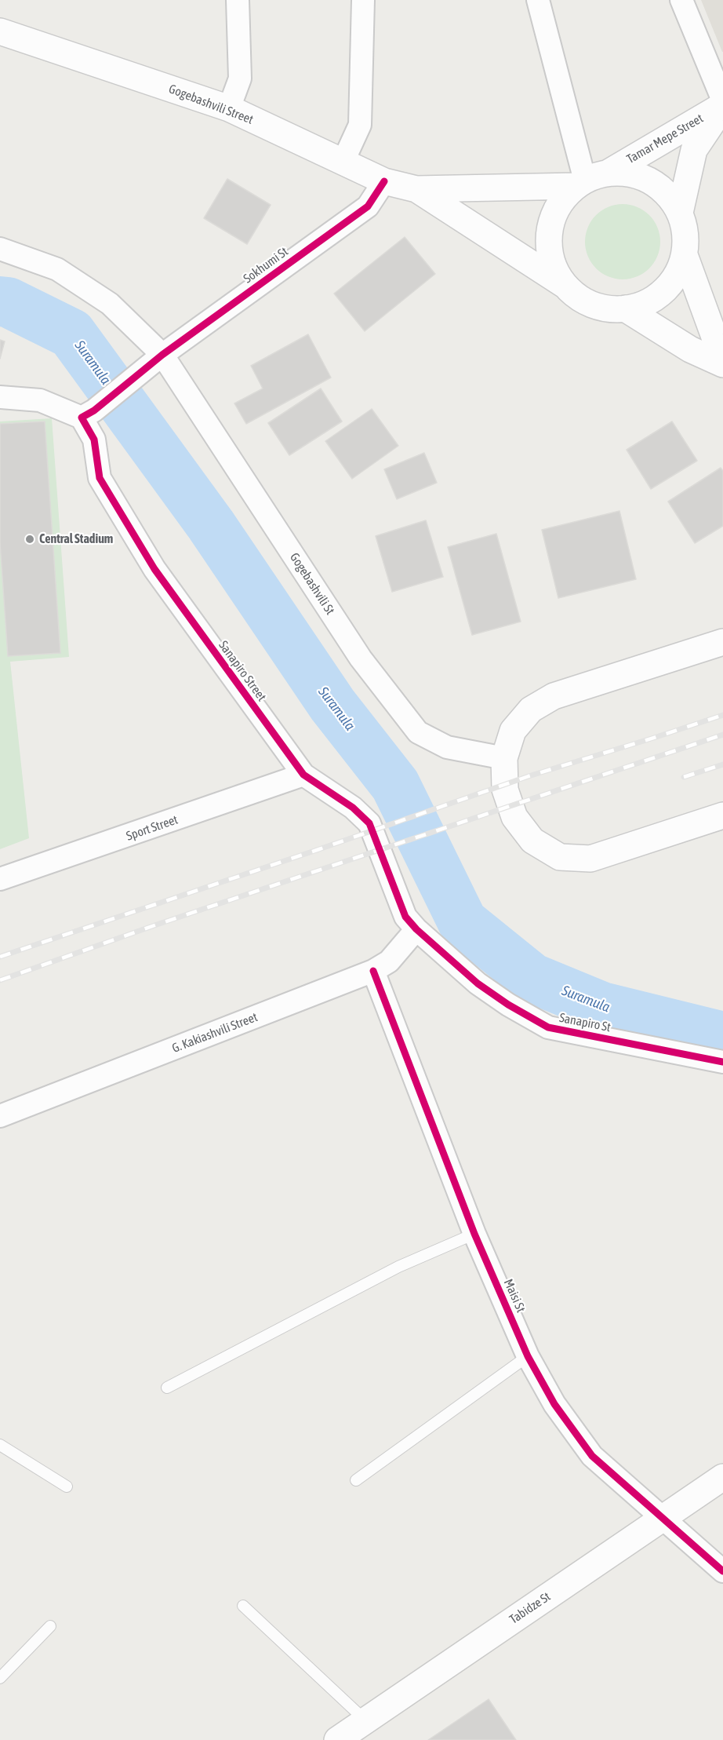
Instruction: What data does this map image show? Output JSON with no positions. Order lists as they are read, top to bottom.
{
  "streets": {
    "street": [
      "Gogebashvili Street",
      "Tamar Mepe Street",
      "Sokhumi St",
      "Gogebashvili St",
      "Sanapiro Street",
      "Sport Street",
      "Sanapiro St",
      "G. Kakiashvili Street",
      "Maisi St",
      "Tabidze St"
    ]
  },
  "crossings": [
    ["Gogebashvili Street", "Tamar Mepe Street"],
    ["Gogebashvili Street", "Sokhumi St"],
    ["Sokhumi St", "Gogebashvili St"],
    ["Sokhumi St", "Sanapiro Street"],
    ["Sanapiro Street", "Sport Street"],
    ["Sanapiro Street", "Sanapiro St"],
    ["Sanapiro Street", "G. Kakiashvili Street"],
    ["Sanapiro St", "G. Kakiashvili Street"],
    ["G. Kakiashvili Street", "Maisi St"],
    ["Maisi St", "Tabidze St"]
  ],
  "water": ["Suramula"],
  "places": ["Central Stadium"]
}
